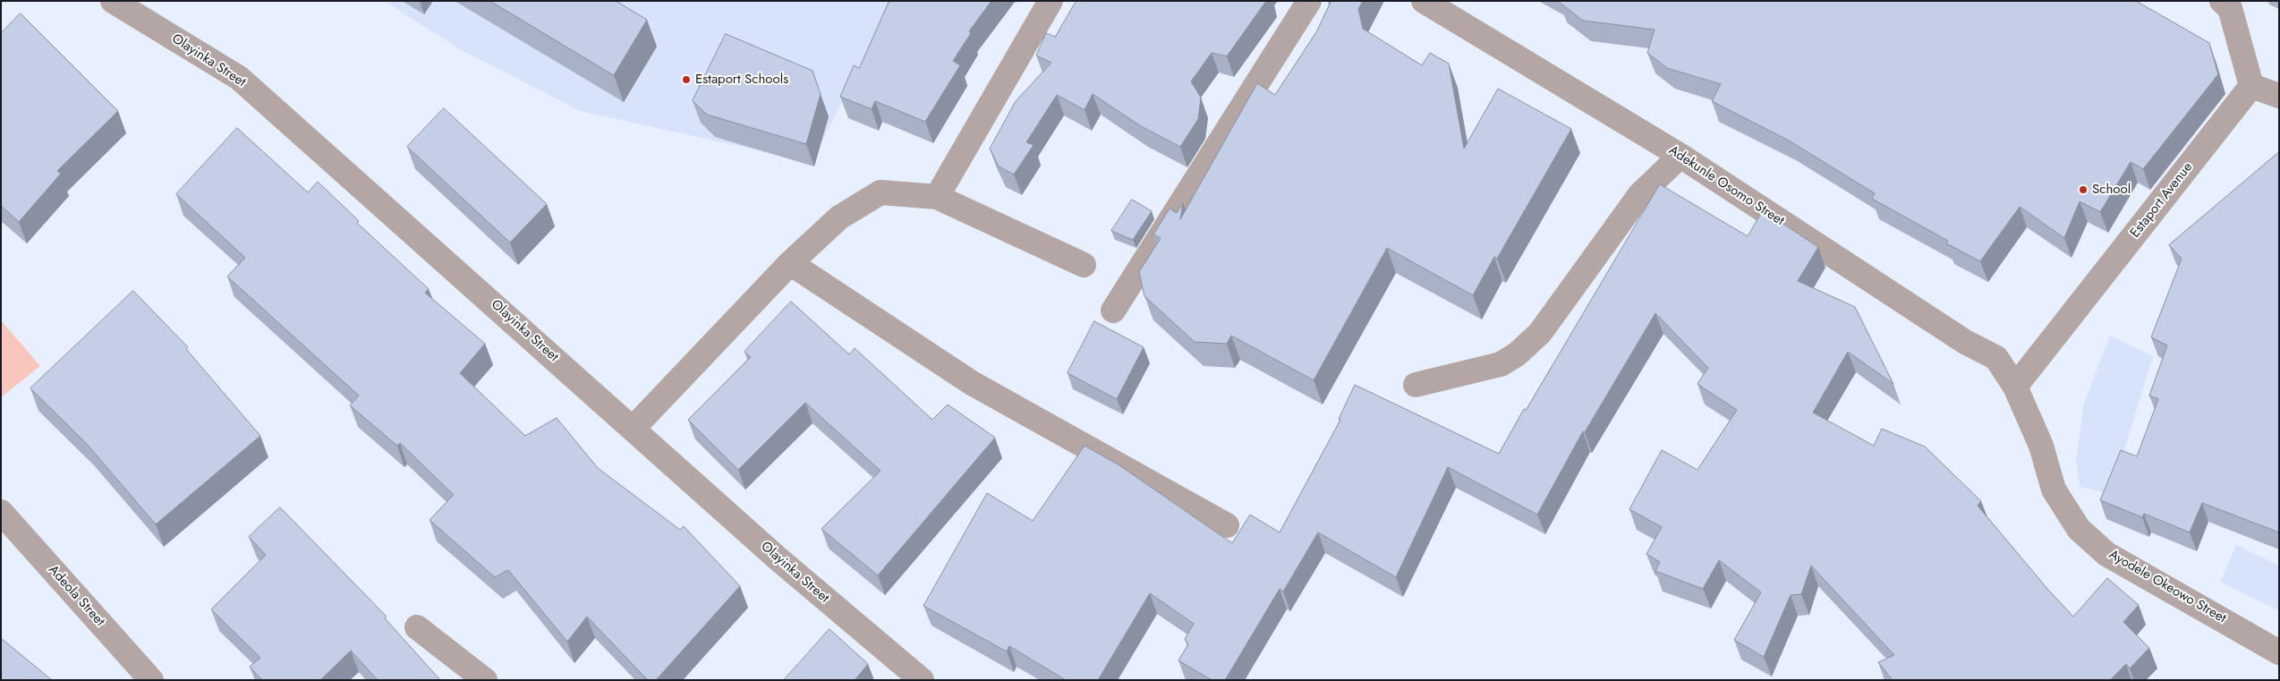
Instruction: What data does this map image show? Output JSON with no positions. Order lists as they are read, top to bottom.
{
  "streets": {
    "street": [
      "Olayinka Street",
      "Adekunle Osomo Street",
      "Estaport Avenue",
      "Ayodele Okeowo Street",
      "Adeola Street"
    ]
  },
  "crossings": [
    ["Adekunle Osomo Street", "Estaport Avenue"],
    ["Adekunle Osomo Street", "Ayodele Okeowo Street"],
    ["Estaport Avenue", "Ayodele Okeowo Street"]
  ],
  "places": ["Estaport Schools", "School"]
}
